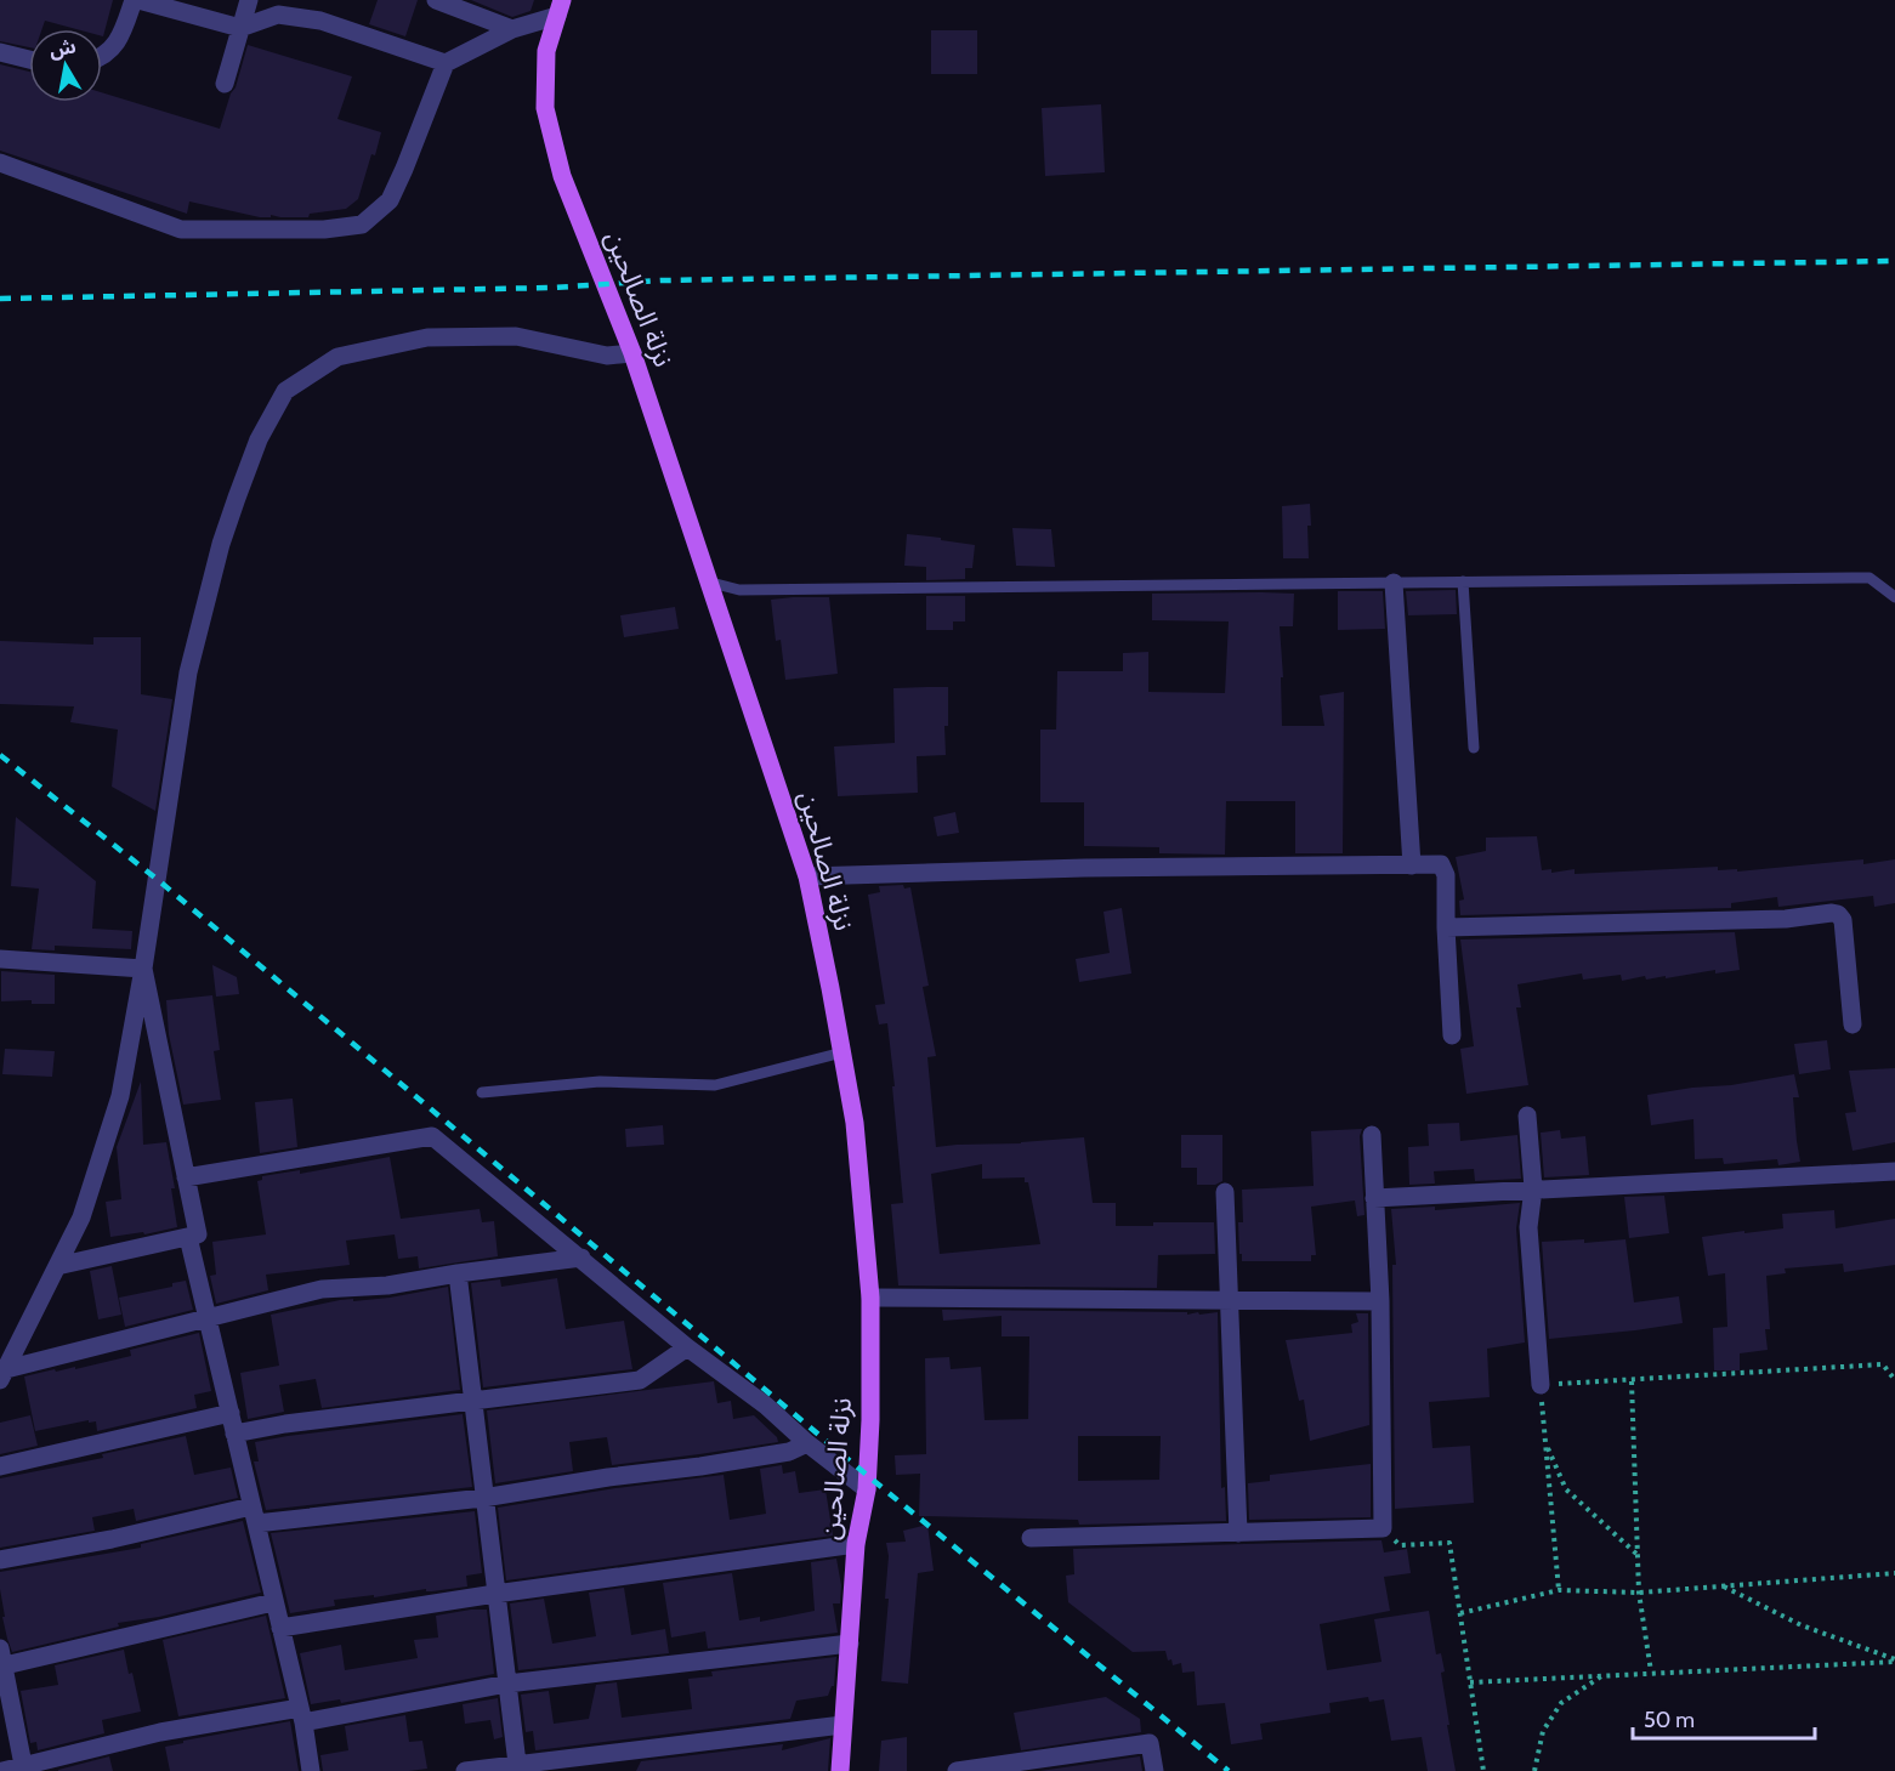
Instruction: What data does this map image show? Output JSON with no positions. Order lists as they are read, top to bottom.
{
  "streets": {
    "main road": ["نزلة الصالحين"]
  },
  "scale_bar": "50 m",
  "north": "top"
}
